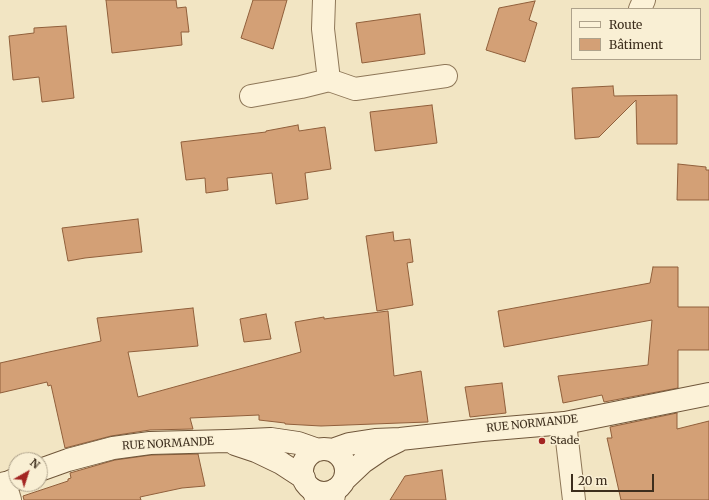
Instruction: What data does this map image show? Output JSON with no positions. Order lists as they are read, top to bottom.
{
  "streets": {
    "street": ["RUE NORMANDE"]
  },
  "places": ["Stade"],
  "legend": ["Route", "Bâtiment"],
  "scale_bar": "20 m",
  "north": "top right"
}
